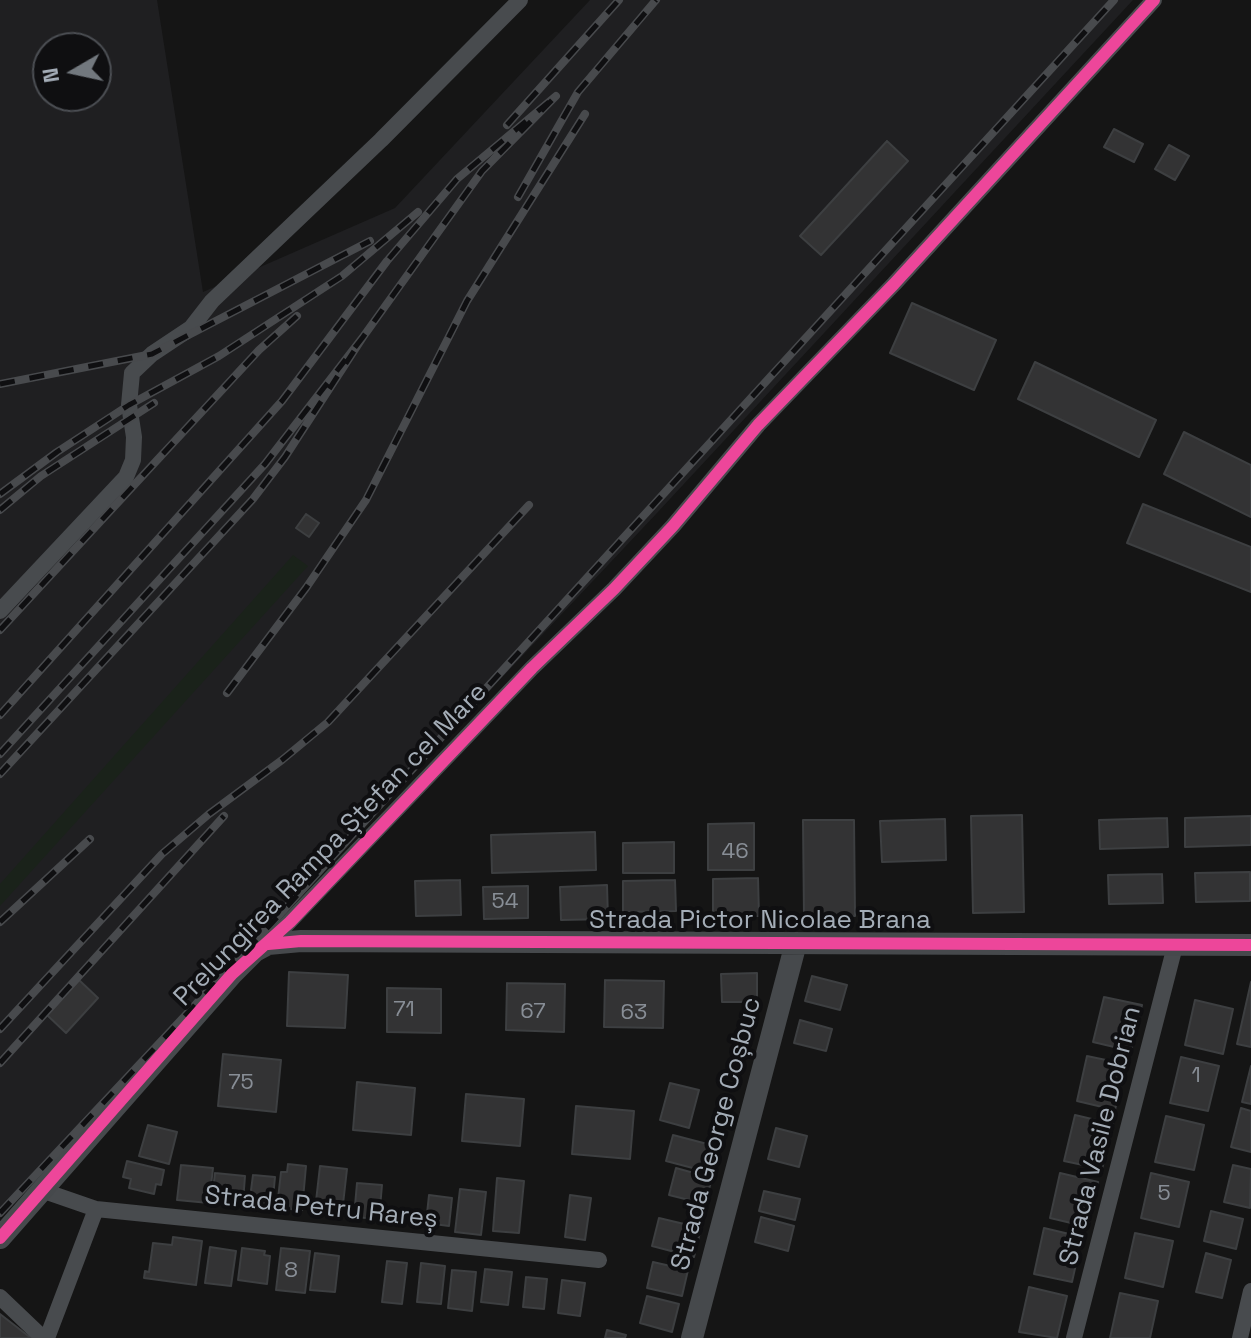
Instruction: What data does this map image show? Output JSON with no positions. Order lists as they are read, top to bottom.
{
  "streets": {
    "street": [
      "Prelungirea Rampa Ștefan cel Mare",
      "Strada Pictor Nicolae Brana",
      "Strada George Coșbuc",
      "Strada Vasile Dobrian",
      "Strada Petru Rareș"
    ]
  },
  "crossings": [
    ["Prelungirea Rampa Ștefan cel Mare", "Strada Pictor Nicolae Brana"],
    ["Prelungirea Rampa Ștefan cel Mare", "Strada Petru Rareș"],
    ["Strada Pictor Nicolae Brana", "Strada George Coșbuc"],
    ["Strada Pictor Nicolae Brana", "Strada Vasile Dobrian"]
  ],
  "house_numbers": [
    "46",
    "54",
    "71",
    "67",
    "63",
    "1",
    "75",
    "5",
    "8"
  ],
  "north": "left"
}
